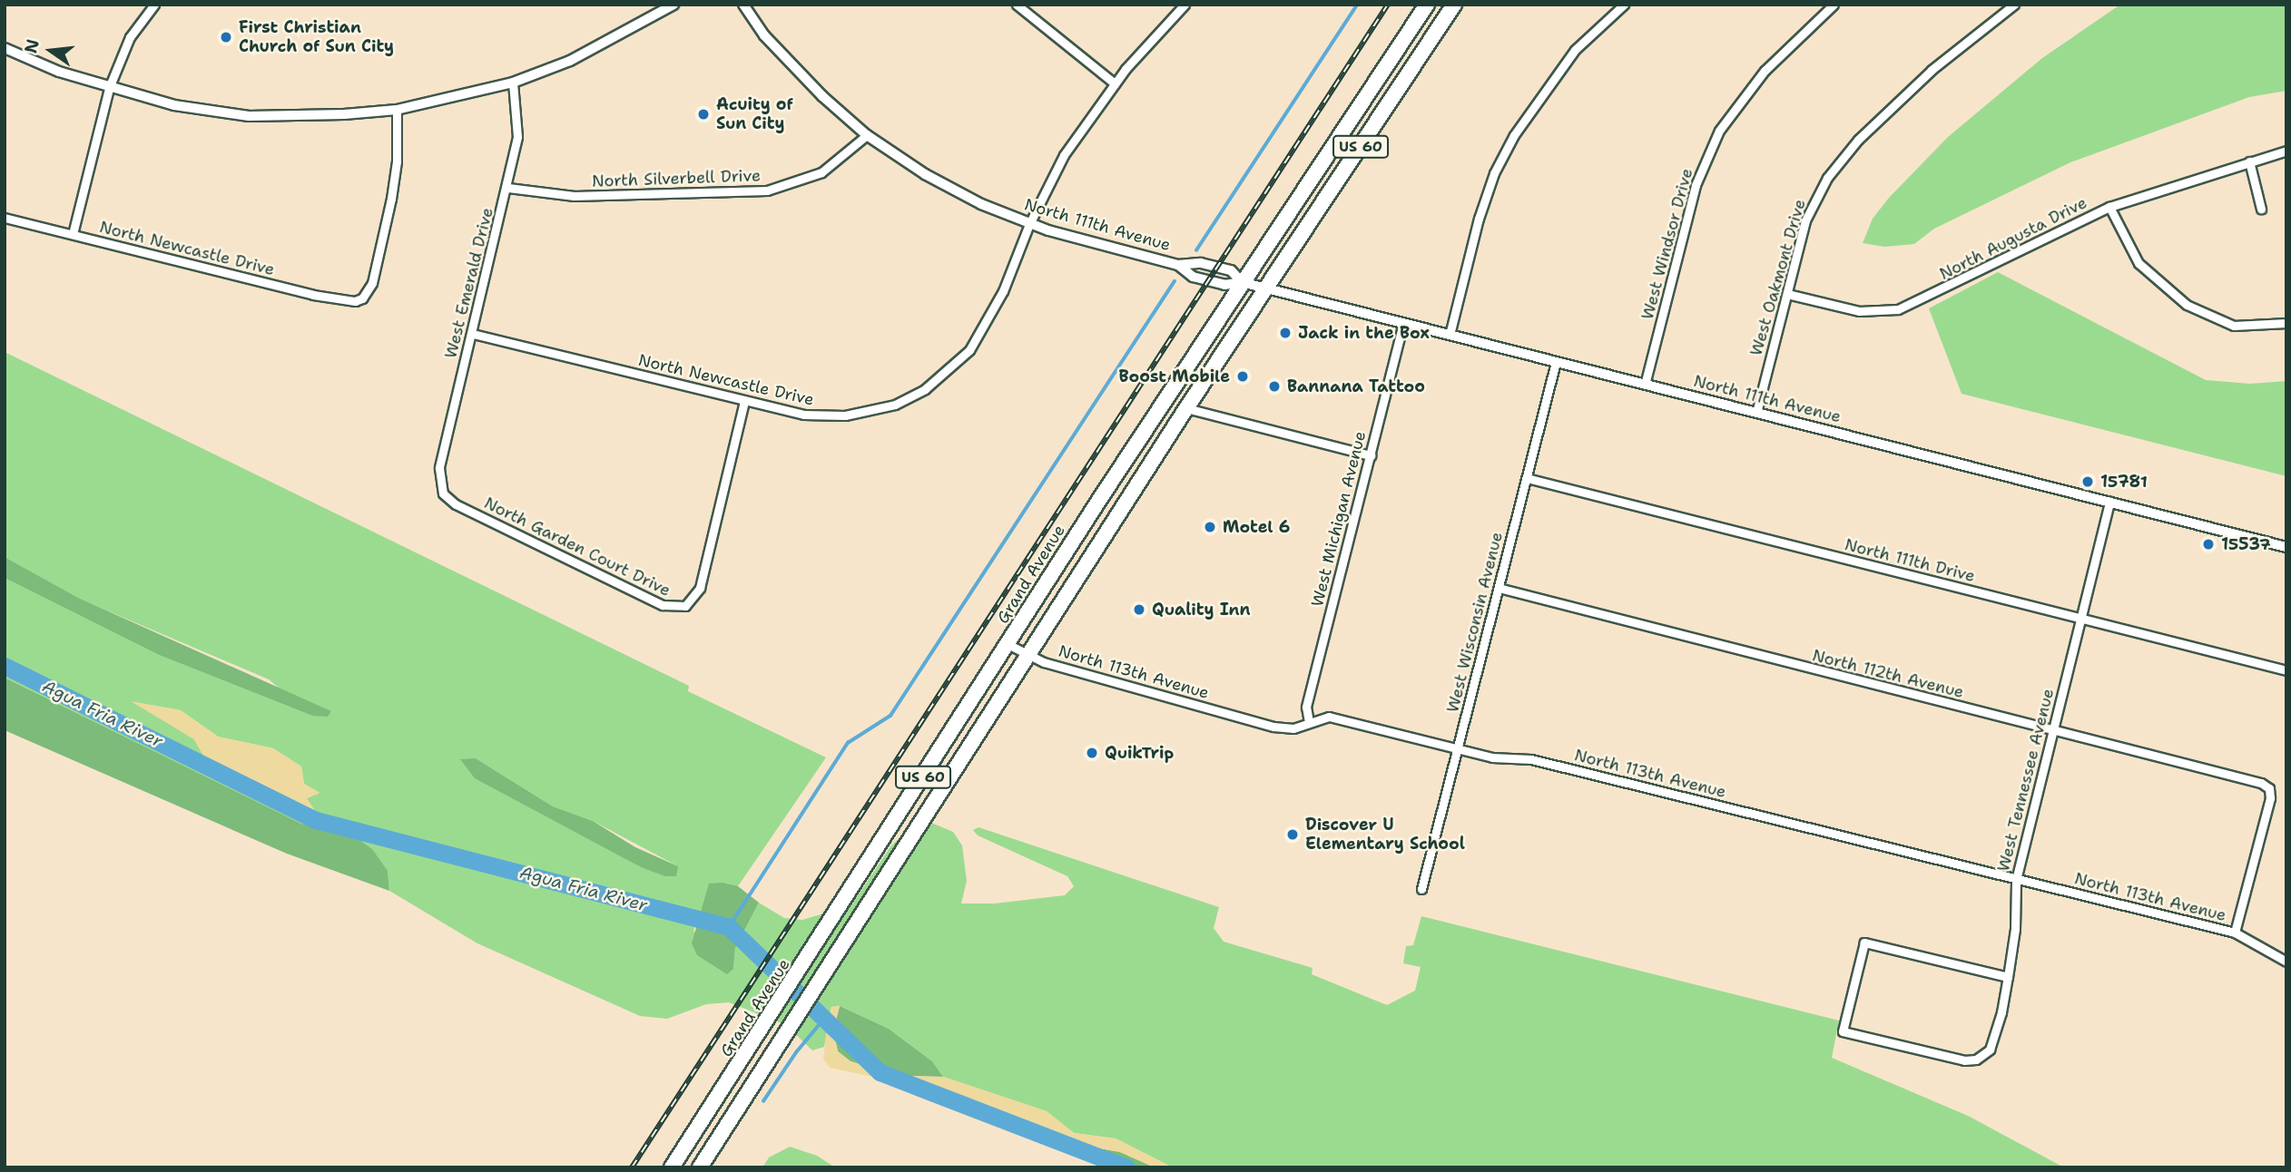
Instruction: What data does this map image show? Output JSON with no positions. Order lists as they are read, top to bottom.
{
  "streets": {
    "highway": ["US 60", "Grand Avenue"],
    "street": [
      "North Silverbell Drive",
      "North 111th Avenue",
      "North Augusta Drive",
      "West Windsor Drive",
      "North Newcastle Drive",
      "West Oakmont Drive",
      "West Emerald Drive",
      "West Michigan Avenue",
      "North Garden Court Drive",
      "North 111th Drive",
      "West Wisconsin Avenue",
      "North 113th Avenue",
      "North 112th Avenue",
      "West Tennessee Avenue"
    ]
  },
  "crossings": [
    ["US 60", "North 111th Avenue"],
    ["US 60", "North 113th Avenue"],
    ["North Silverbell Drive", "North 111th Avenue"],
    ["North Silverbell Drive", "West Emerald Drive"],
    ["North 111th Avenue", "West Windsor Drive"],
    ["North 111th Avenue", "North Newcastle Drive"],
    ["North 111th Avenue", "West Oakmont Drive"],
    ["North 111th Avenue", "West Michigan Avenue"],
    ["North 111th Avenue", "Grand Avenue"],
    ["North 111th Avenue", "West Wisconsin Avenue"],
    ["North 111th Avenue", "West Tennessee Avenue"],
    ["North Augusta Drive", "West Oakmont Drive"],
    ["North Newcastle Drive", "West Emerald Drive"],
    ["North Newcastle Drive", "North Garden Court Drive"],
    ["West Emerald Drive", "North Garden Court Drive"],
    ["West Michigan Avenue", "North 113th Avenue"],
    ["North 111th Drive", "West Wisconsin Avenue"],
    ["North 111th Drive", "West Tennessee Avenue"],
    ["Grand Avenue", "North 113th Avenue"],
    ["West Wisconsin Avenue", "North 113th Avenue"],
    ["West Wisconsin Avenue", "North 112th Avenue"],
    ["North 113th Avenue", "North 112th Avenue"],
    ["North 113th Avenue", "West Tennessee Avenue"],
    ["North 112th Avenue", "West Tennessee Avenue"]
  ],
  "water": ["Agua Fria River"],
  "places": [
    "First Christian Church of Sun City",
    "Acuity of Sun City",
    "Jack in the Box",
    "Boost Mobile",
    "Bannana Tattoo",
    "15781",
    "Motel 6",
    "15537",
    "Quality Inn",
    "QuikTrip",
    "Discover U Elementary School"
  ],
  "north": "left"
}
